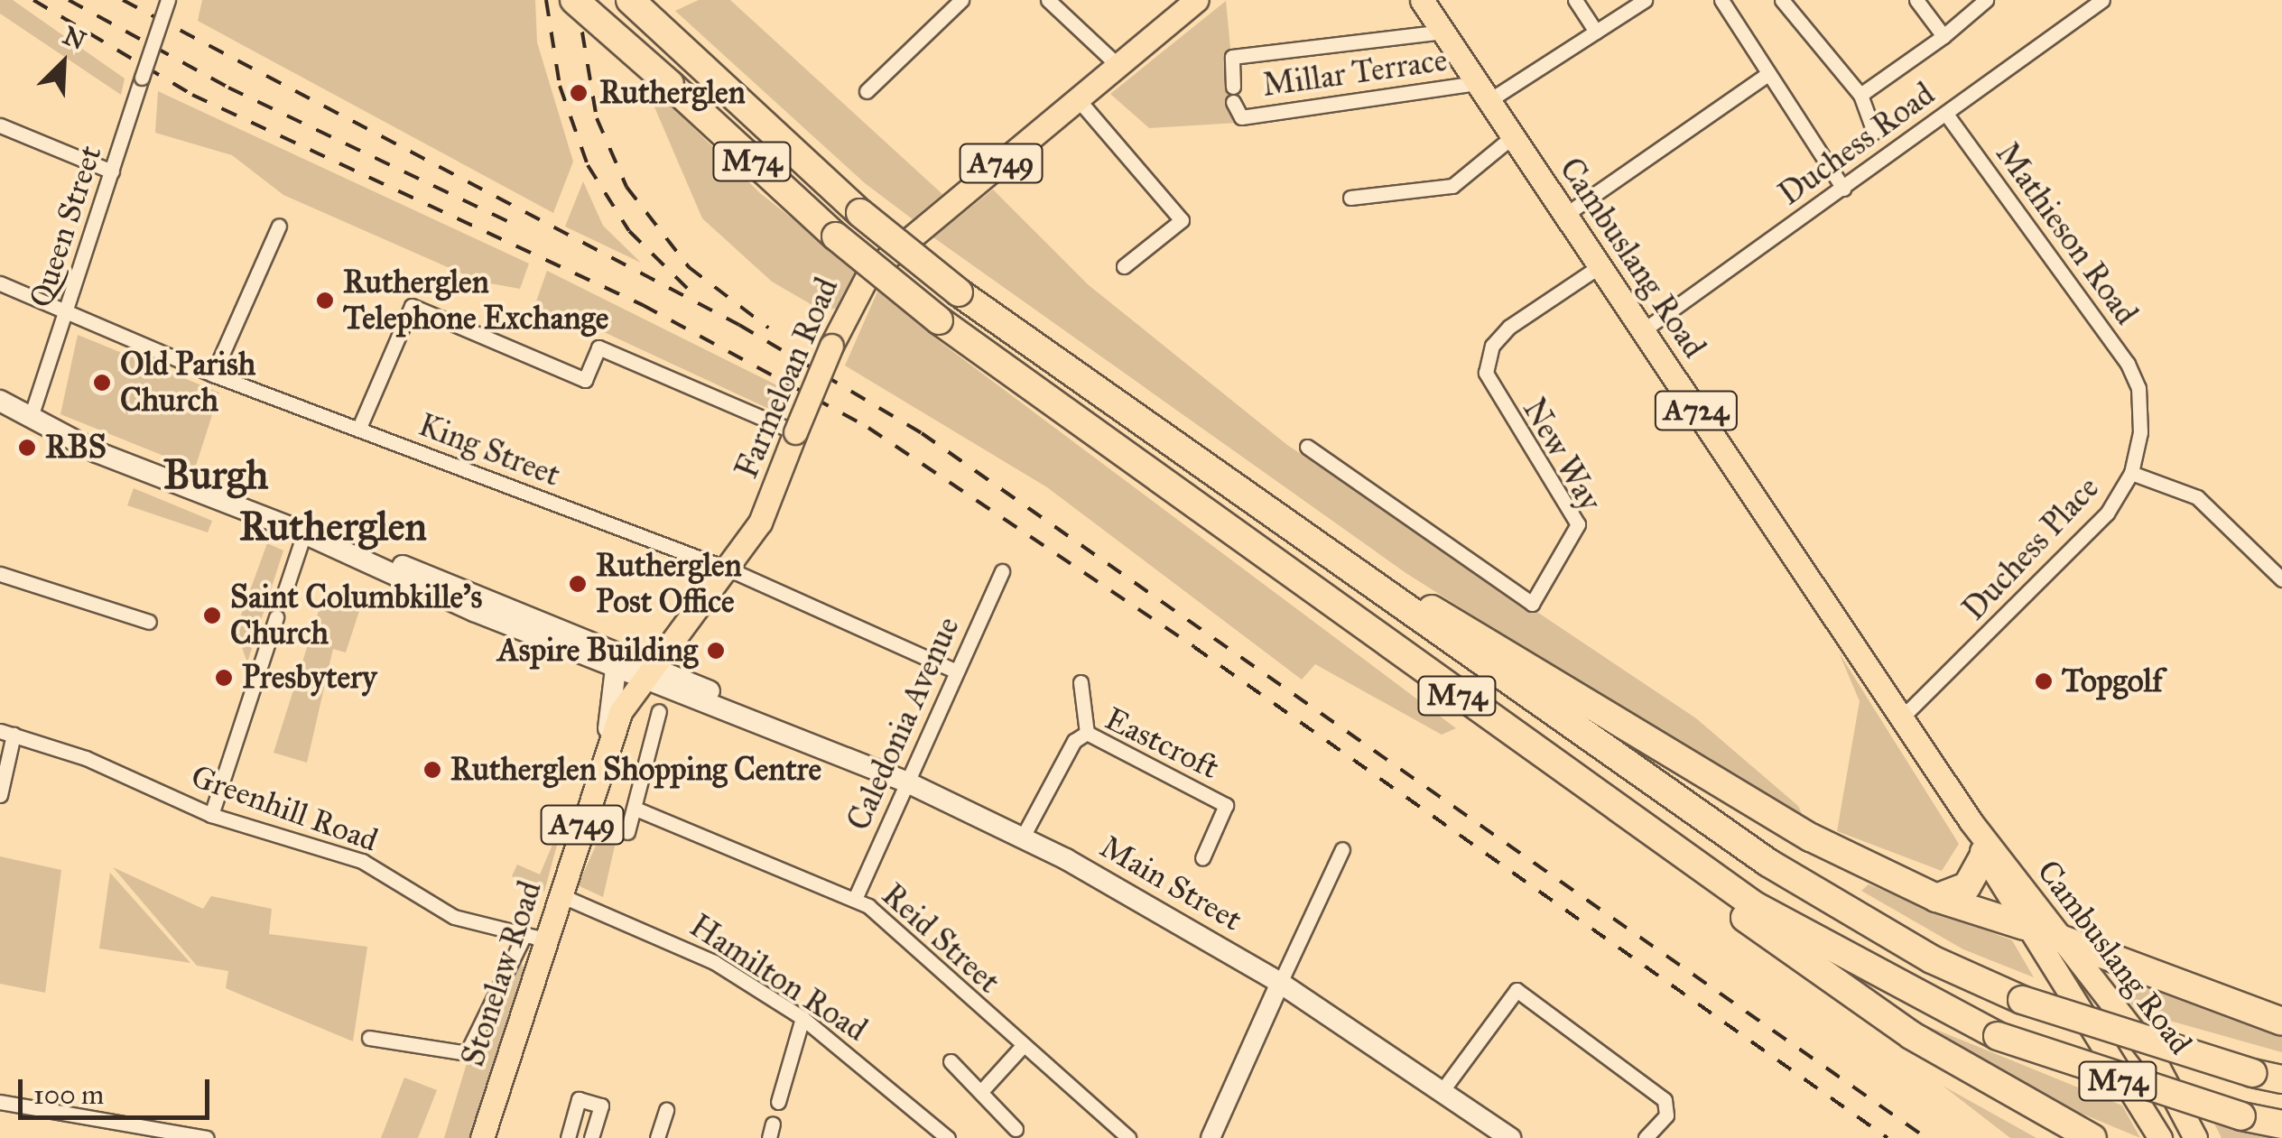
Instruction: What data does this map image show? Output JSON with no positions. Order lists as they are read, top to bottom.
{
  "streets": {
    "highway": ["M74"],
    "main road": [
      "A749",
      "Cambuslang Road",
      "Farmeloan Road",
      "A724",
      "Main Street",
      "Stonelaw Road"
    ],
    "street": [
      "Millar Terrace",
      "Duchess Road",
      "Queen Street",
      "Mathieson Road",
      "King Street",
      "New Way",
      "Duchess Place",
      "Caledonia Avenue",
      "Eastcroft",
      "Greenhill Road",
      "Reid Street",
      "Hamilton Road"
    ]
  },
  "crossings": [
    ["Millar Terrace", "Cambuslang Road"],
    ["Duchess Road", "Mathieson Road"],
    ["Duchess Road", "Cambuslang Road"],
    ["M74", "Cambuslang Road"],
    ["A749", "Main Street"],
    ["A749", "Stonelaw Road"],
    ["Queen Street", "King Street"],
    ["Queen Street", "Main Street"],
    ["Mathieson Road", "Duchess Place"],
    ["Cambuslang Road", "New Way"],
    ["Cambuslang Road", "Duchess Place"],
    ["Farmeloan Road", "King Street"],
    ["Farmeloan Road", "Main Street"],
    ["Farmeloan Road", "Stonelaw Road"],
    ["King Street", "Caledonia Avenue"],
    ["Caledonia Avenue", "Main Street"],
    ["Caledonia Avenue", "Reid Street"],
    ["Eastcroft", "Main Street"],
    ["Greenhill Road", "Stonelaw Road"],
    ["Main Street", "Stonelaw Road"],
    ["Stonelaw Road", "Hamilton Road"]
  ],
  "districts": ["Burgh", "Rutherglen"],
  "places": [
    "Rutherglen",
    "Rutherglen Telephone Exchange",
    "Old Parish Church",
    "RBS",
    "Rutherglen Post Office",
    "Saint Columbkille's Church",
    "Aspire Building",
    "Presbytery",
    "Topgolf",
    "Rutherglen Shopping Centre"
  ],
  "scale_bar": "100 m",
  "north": "top right"
}
